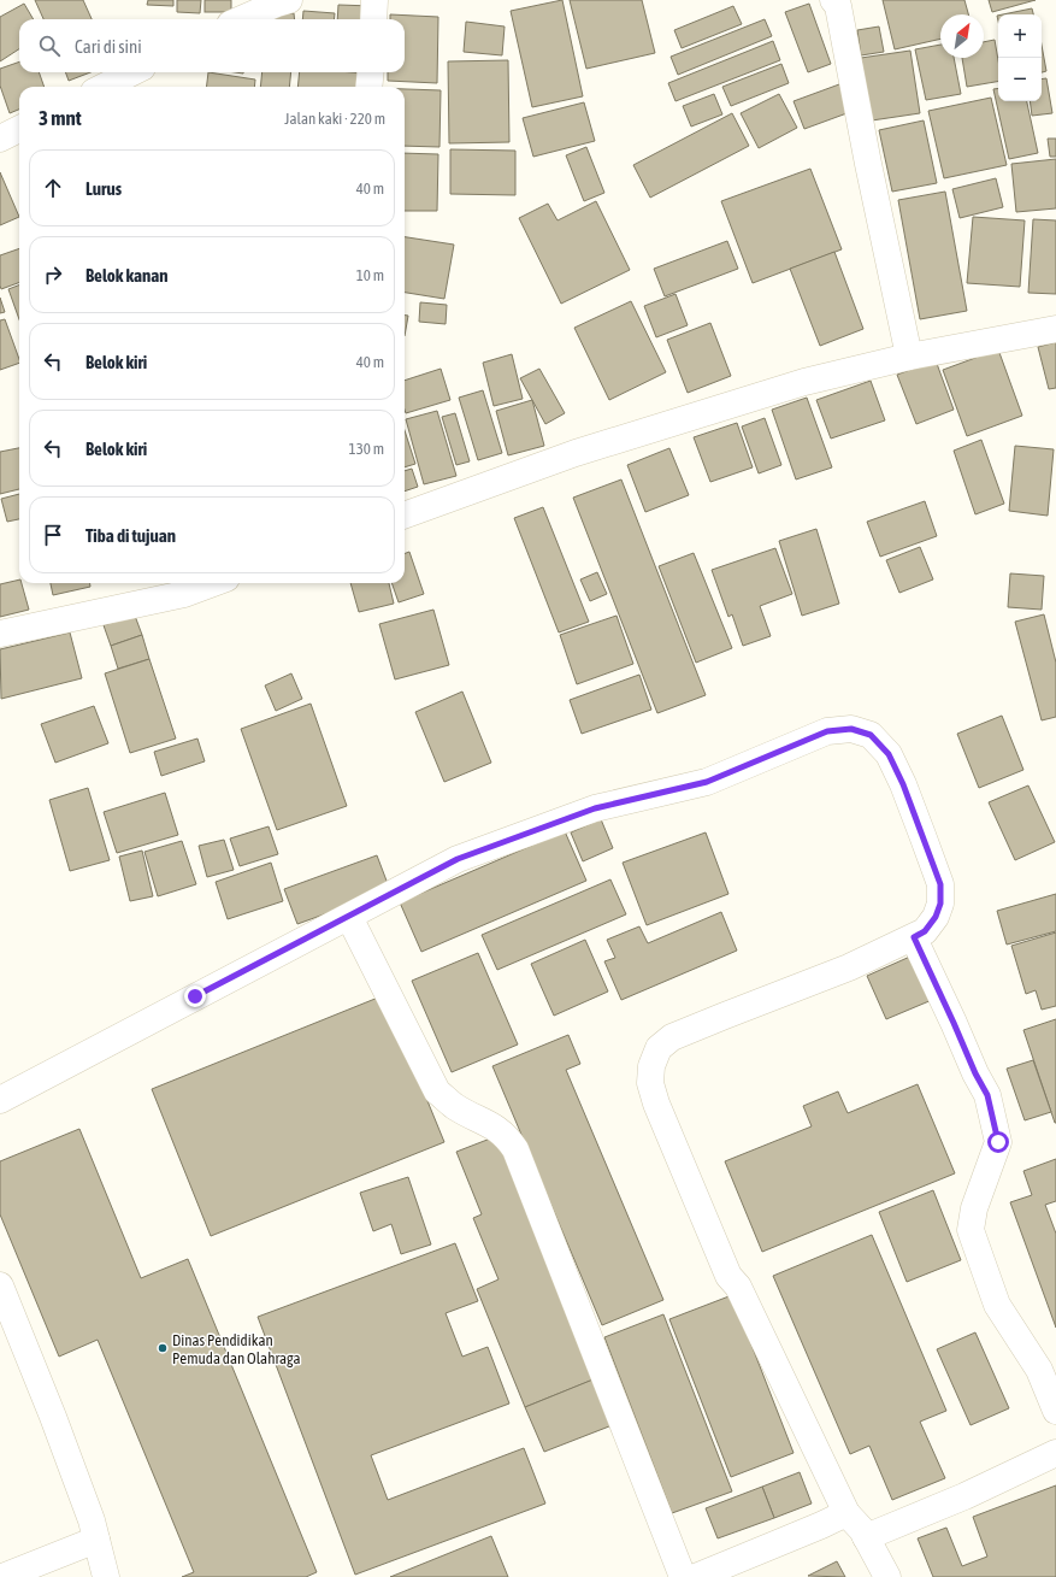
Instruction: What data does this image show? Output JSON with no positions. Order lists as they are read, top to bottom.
{
  "places": ["Dinas Pendidikan Pemuda dan Olahraga"],
  "north": "top right",
  "page": {
    "map_buttons": ["+", "−"],
    "search": "Cari di sini",
    "heading": ["3 mnt", "Jalan kaki · 220 m"],
    "list": [
      ["Lurus", "40 m"],
      ["Belok kanan", "10 m"],
      ["Belok kiri", "40 m"],
      ["Belok kiri", "130 m"],
      "Tiba di tujuan"
    ]
  }
}
